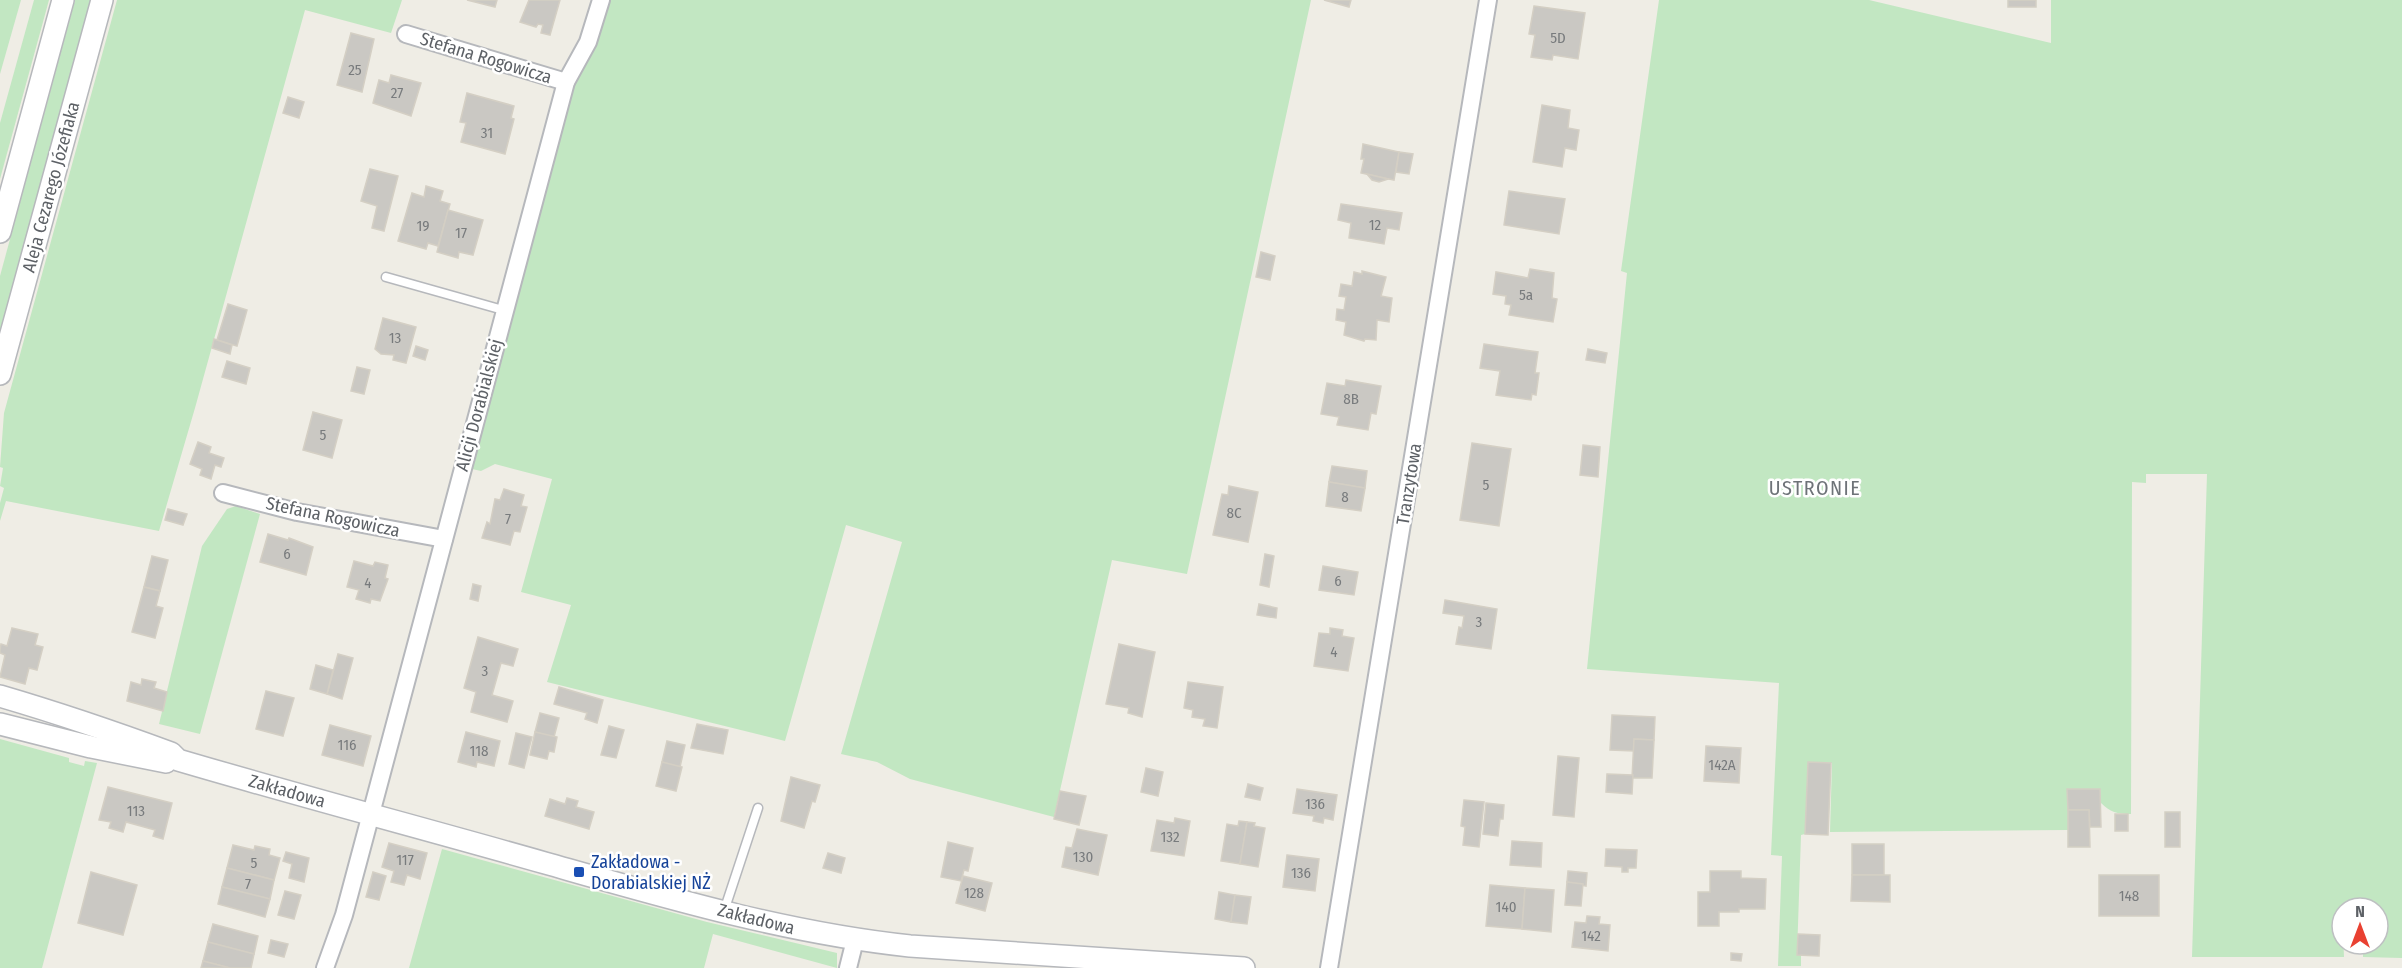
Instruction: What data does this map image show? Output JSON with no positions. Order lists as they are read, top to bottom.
{
  "streets": {
    "street": [
      "Stefana Rogowicza",
      "Aleja Cezarego Józefiaka",
      "Alicji Dorabialskiej",
      "Tranzytowa",
      "Zakładowa"
    ]
  },
  "crossings": [
    ["Stefana Rogowicza", "Alicji Dorabialskiej"],
    ["Alicji Dorabialskiej", "Zakładowa"]
  ],
  "districts": ["USTRONIE"],
  "places": {
    "transit": ["Zakładowa - Dorabialskiej NŻ"]
  },
  "house_numbers": [
    "5D",
    "25",
    "27",
    "31",
    "12",
    "19",
    "17",
    "5a",
    "13",
    "8B",
    "5",
    "5",
    "8",
    "8C",
    "7",
    "6",
    "6",
    "4",
    "3",
    "4",
    "3",
    "116",
    "118",
    "142A",
    "136",
    "113",
    "132",
    "130",
    "117",
    "5",
    "136",
    "7",
    "128",
    "148",
    "140",
    "142"
  ],
  "north": "top"
}
